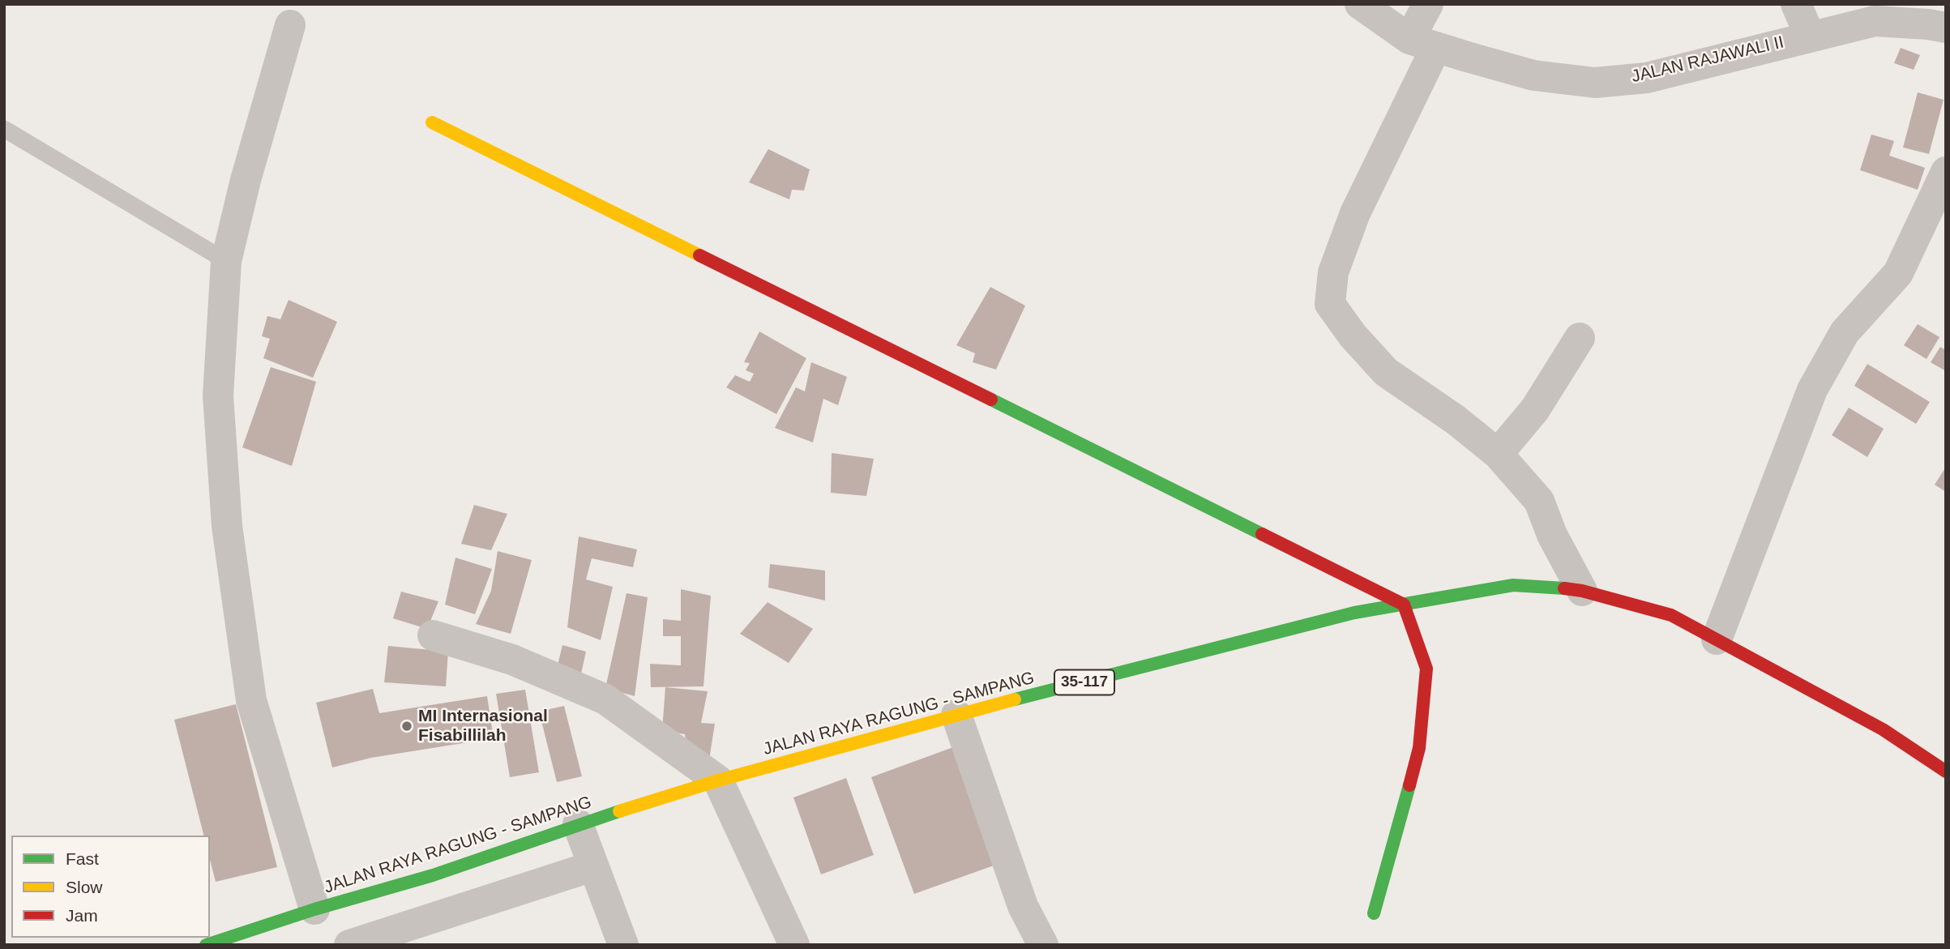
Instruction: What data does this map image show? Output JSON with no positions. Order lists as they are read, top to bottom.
{
  "streets": {
    "main road": ["35-117", "JALAN RAYA RAGUNG - SAMPANG"],
    "street": ["JALAN RAJAWALI II"]
  },
  "places": ["MI Internasional Fisabillilah"],
  "legend": ["Fast", "Slow", "Jam"]
}
